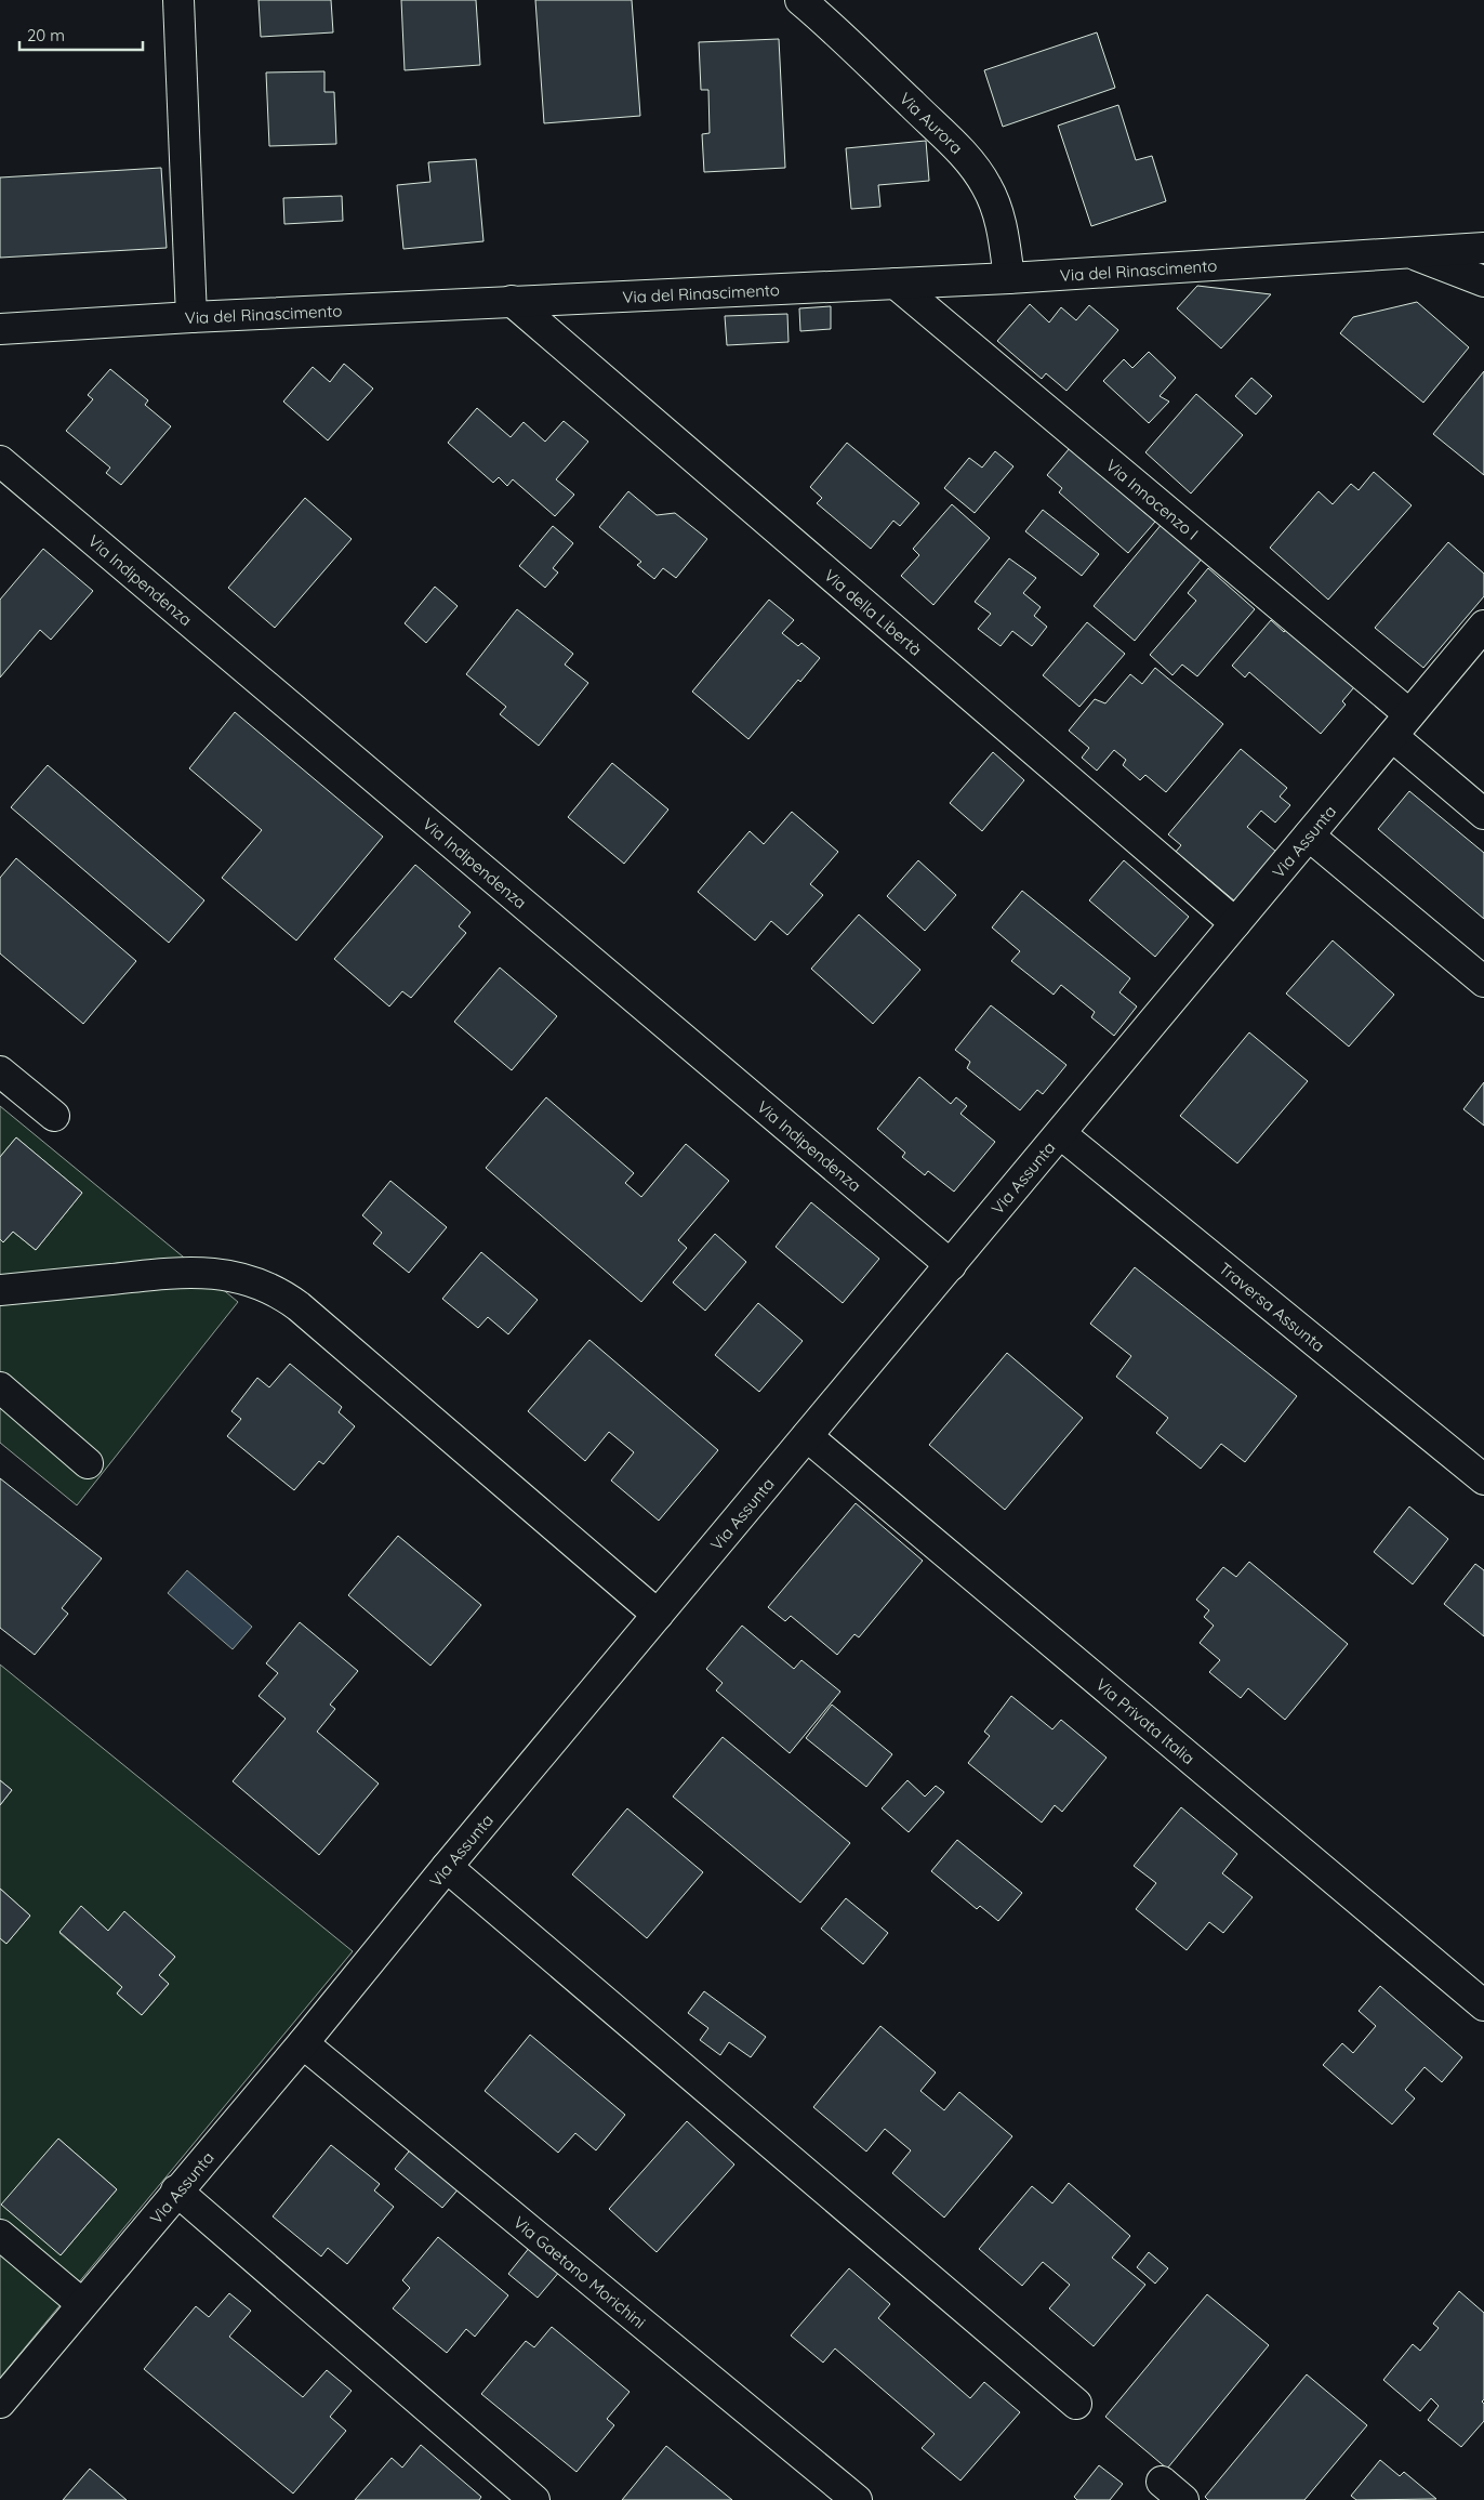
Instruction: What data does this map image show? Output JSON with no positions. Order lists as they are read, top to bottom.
{
  "streets": {
    "street": [
      "Via Aurora",
      "Via del Rinascimento",
      "Via Innocenzo I",
      "Via Indipendenza",
      "Via della Libertà",
      "Via Assunta",
      "Traversa Assunta",
      "Via Privata Italia",
      "Via Gaetano Morichini"
    ]
  },
  "crossings": [
    ["Via Aurora", "Via del Rinascimento"],
    ["Via del Rinascimento", "Via Innocenzo I"],
    ["Via del Rinascimento", "Via della Libertà"],
    ["Via Innocenzo I", "Via Assunta"],
    ["Via Indipendenza", "Via Assunta"],
    ["Via della Libertà", "Via Assunta"],
    ["Via Assunta", "Traversa Assunta"],
    ["Via Assunta", "Via Privata Italia"],
    ["Via Assunta", "Via Gaetano Morichini"]
  ],
  "scale_bar": "20 m"
}
